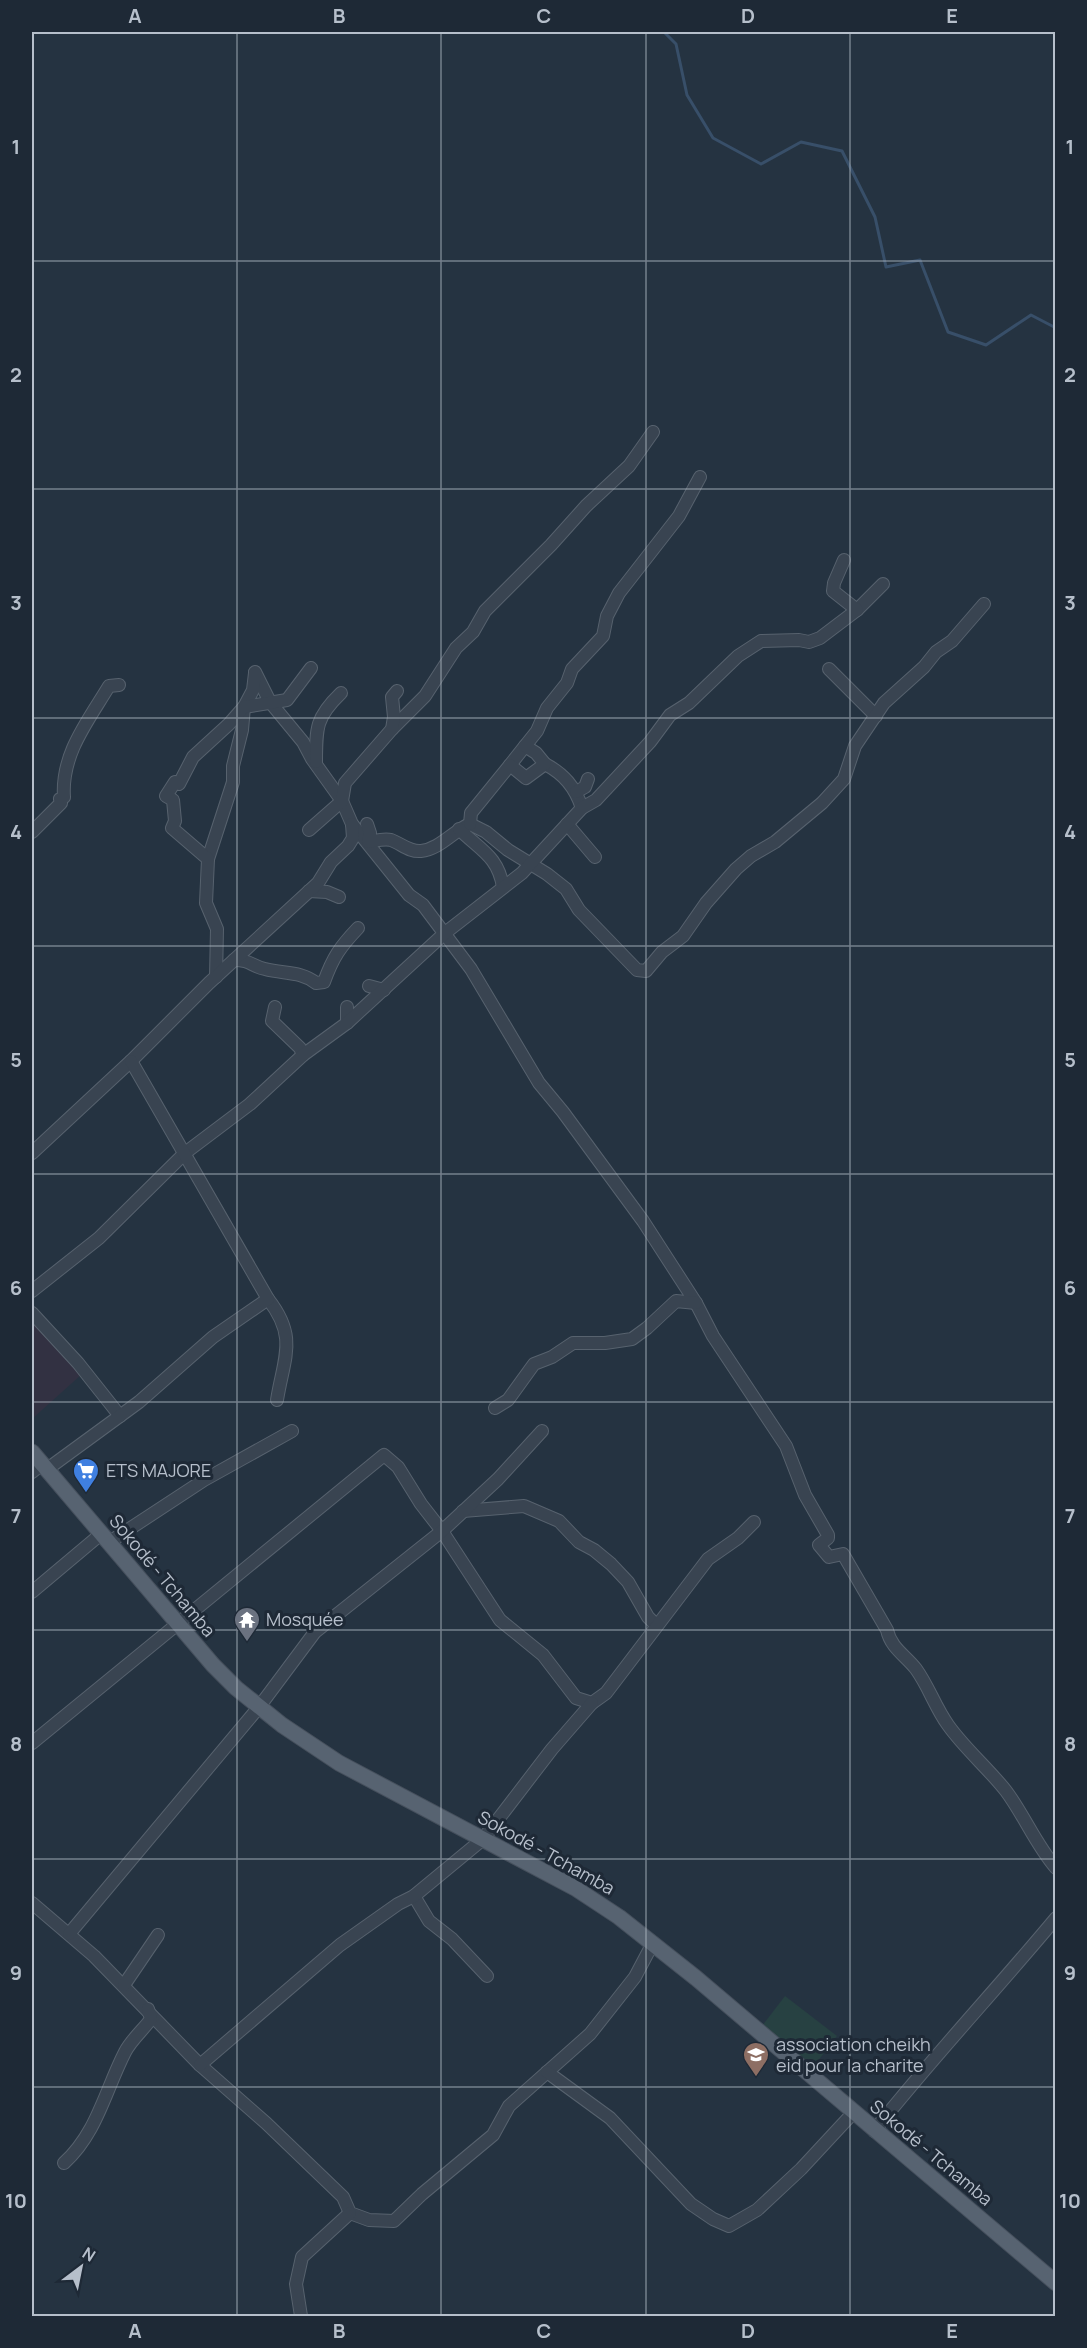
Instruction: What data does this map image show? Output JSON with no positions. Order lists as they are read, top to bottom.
{
  "streets": {
    "main road": ["Sokodé - Tchamba"]
  },
  "places": {
    "supermarket": ["ETS MAJORE"],
    "temple": ["Mosquée"],
    "school or university": ["association cheikh eid pour la charite"]
  },
  "north": "top right",
  "grid": {
    "columns": [
      "A",
      "B",
      "C",
      "D",
      "E"
    ],
    "rows": [
      "1",
      "2",
      "3",
      "4",
      "5",
      "6",
      "7",
      "8",
      "9",
      "10"
    ]
  }
}
